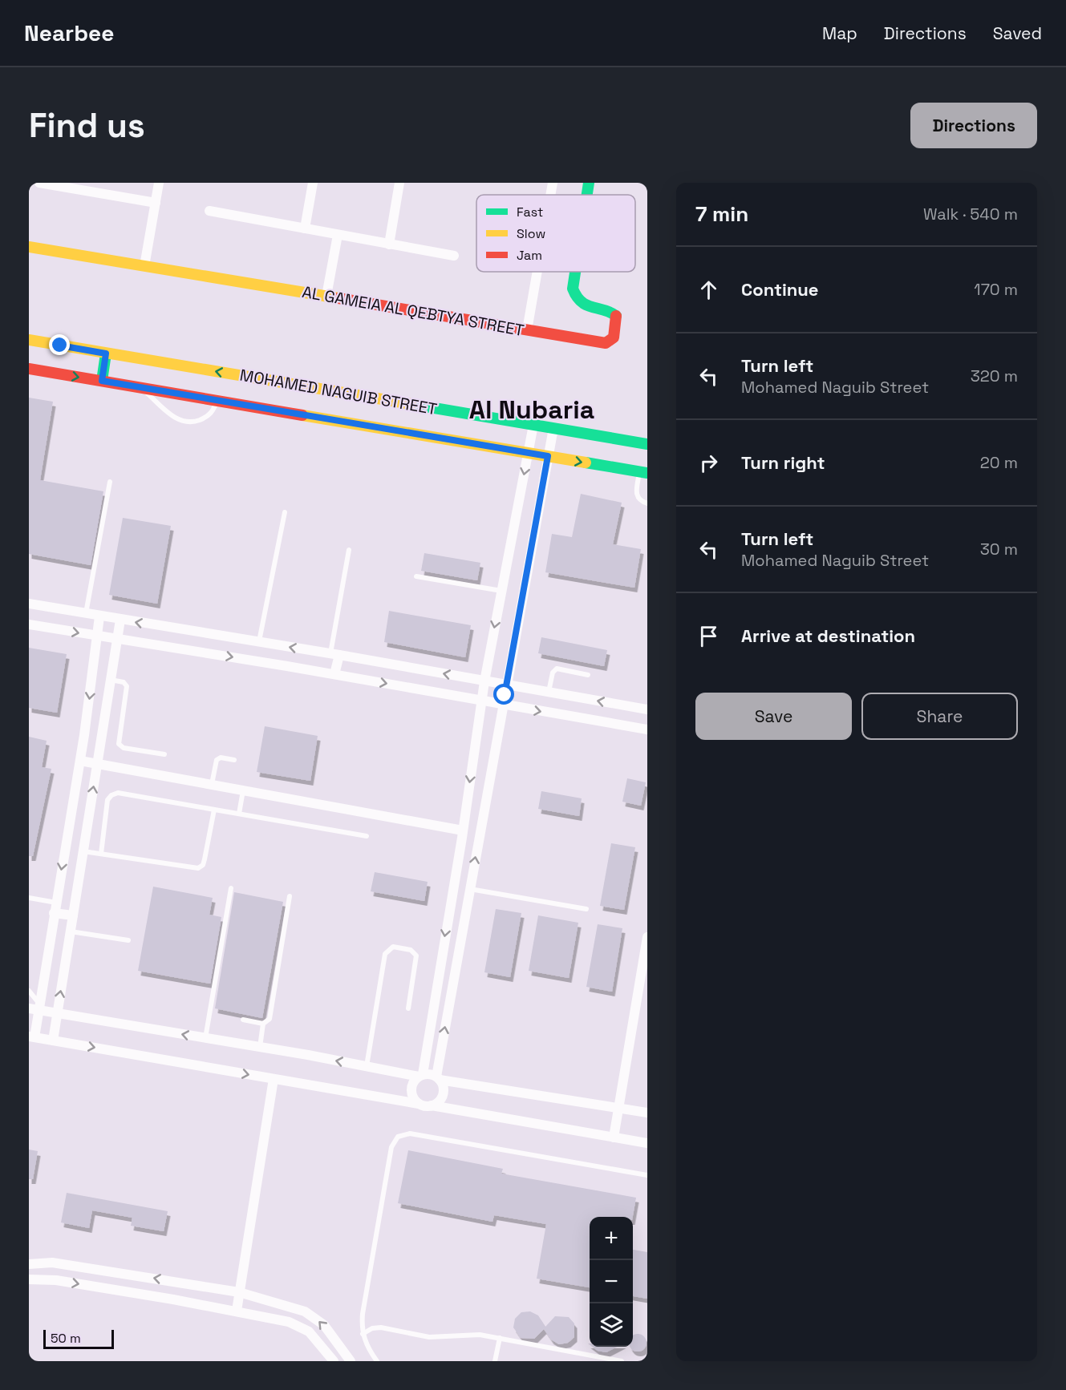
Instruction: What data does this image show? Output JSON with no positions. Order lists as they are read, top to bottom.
{
  "streets": {
    "street": ["AL GAMEIA AL QEBTYA STREET", "MOHAMED NAGUIB STREET"]
  },
  "districts": ["Al Nubaria"],
  "legend": ["Fast", "Slow", "Jam"],
  "scale_bar": "50 m",
  "page": {
    "header": "Nearbee",
    "nav": ["Map", "Directions", "Saved"],
    "buttons": [
      "Directions",
      ["Save", "Share"]
    ],
    "title": "Find us",
    "heading": ["7 min", "Walk · 540 m"],
    "list": [
      ["Continue", "170 m"],
      ["Turn left", "Mohamed Naguib Street", "320 m"],
      ["Turn right", "20 m"],
      ["Turn left", "Mohamed Naguib Street", "30 m"],
      "Arrive at destination"
    ],
    "map_buttons": ["+", "−"],
    "scale": "50 m"
  }
}
